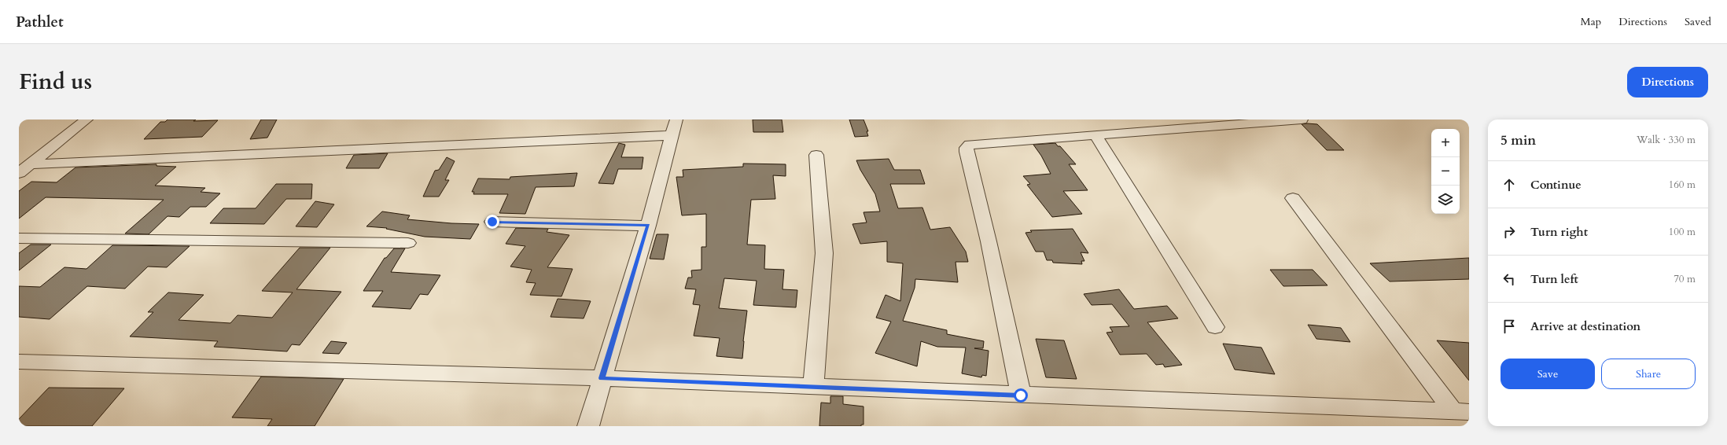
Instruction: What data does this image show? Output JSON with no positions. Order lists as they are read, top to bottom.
{
  "page": {
    "header": "Pathlet",
    "nav": ["Map", "Directions", "Saved"],
    "title": "Find us",
    "buttons": [
      "Directions",
      ["Save", "Share"]
    ],
    "heading": ["5 min", "Walk · 330 m"],
    "map_buttons": ["+", "−"],
    "list": [
      ["Continue", "160 m"],
      ["Turn right", "100 m"],
      ["Turn left", "70 m"],
      "Arrive at destination"
    ]
  }
}
